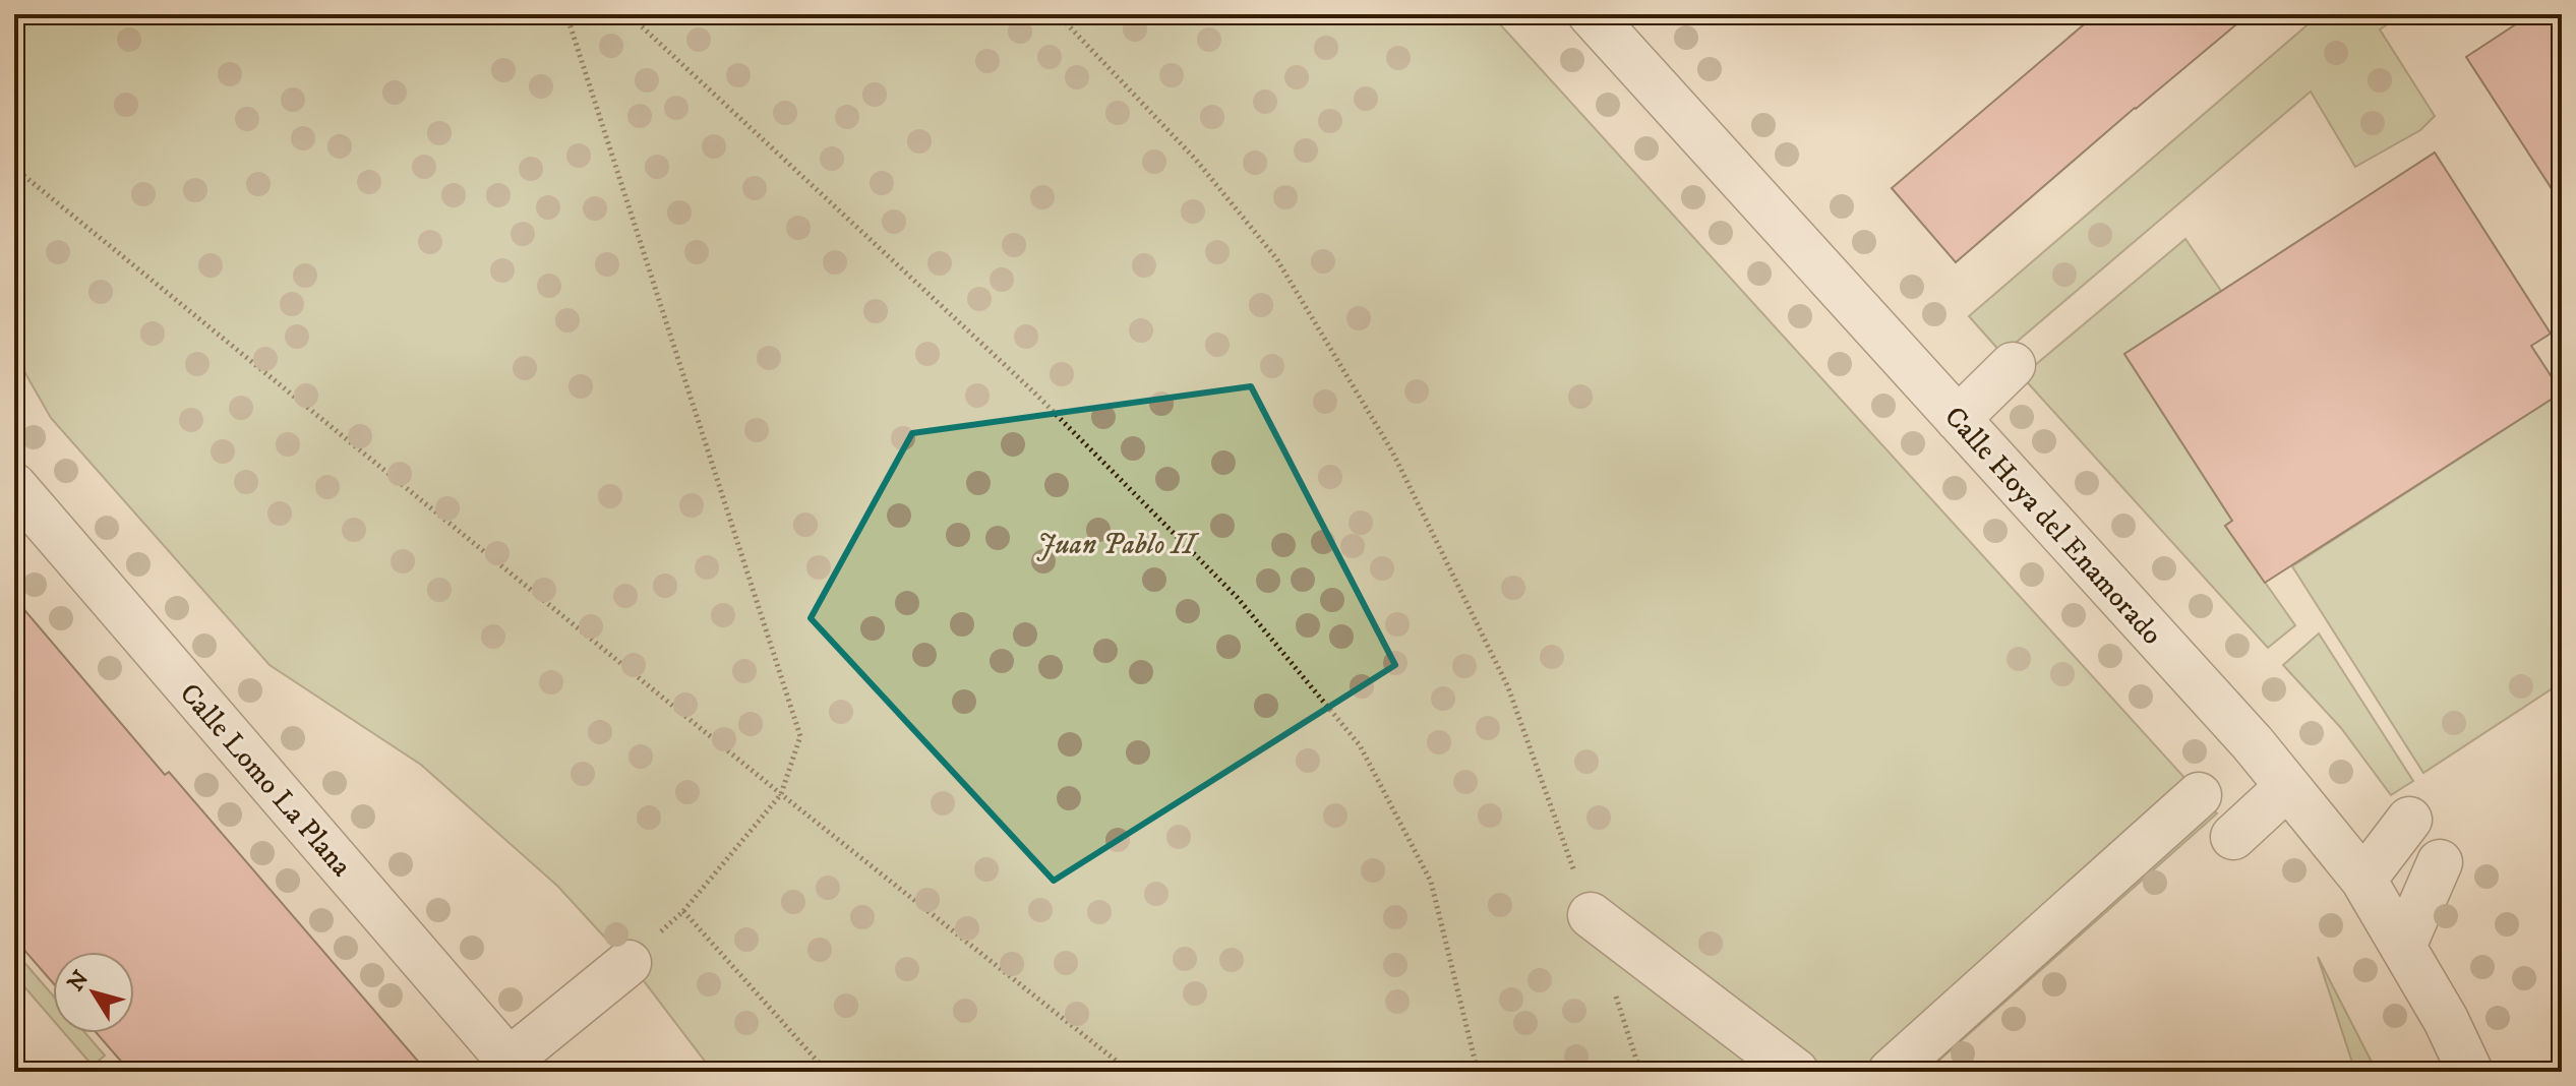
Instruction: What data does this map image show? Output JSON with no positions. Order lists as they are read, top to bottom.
{
  "streets": {
    "street": ["Calle Hoya del Enamorado", "Calle Lomo La Plana"]
  },
  "parks": ["Juan Pablo II"],
  "north": "top left"
}
